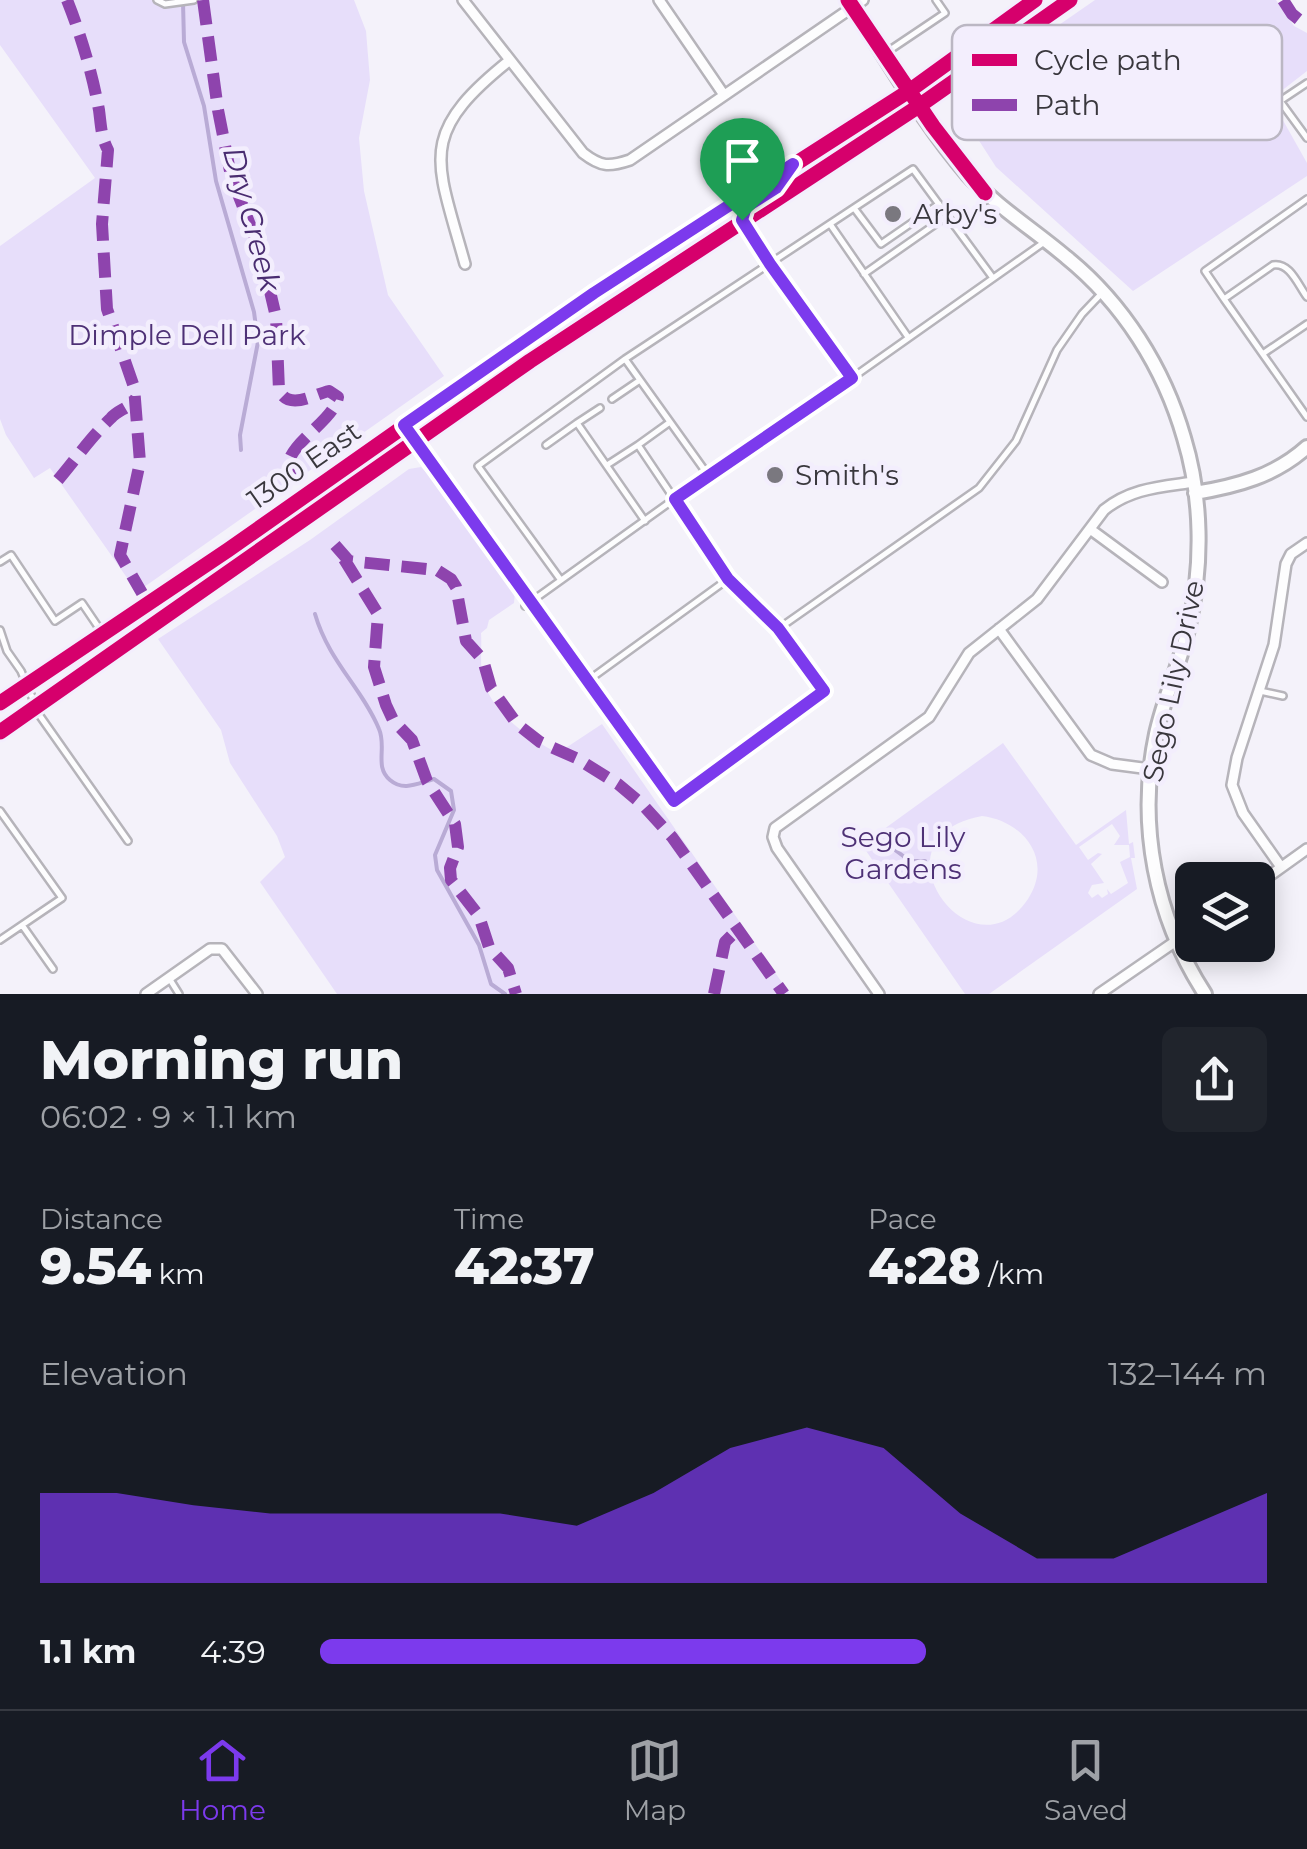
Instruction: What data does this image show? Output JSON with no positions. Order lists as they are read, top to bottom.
{
  "streets": {
    "main road": ["1300 East"],
    "street": ["Sego Lily Drive"]
  },
  "crossings": [
    ["1300 East", "Sego Lily Drive"]
  ],
  "water": ["Dry Creek"],
  "parks": ["Dimple Dell Park", "Sego Lily Gardens"],
  "places": ["Arby's", "Smith's"],
  "legend": ["Cycle path", "Path"],
  "page": {
    "heading": ["Morning run", "06:02 · 9 × 1.1 km"],
    "stats": [
      ["Distance", "9.54 km"],
      ["Time", "42:37"],
      ["Pace", "4:28 /km"]
    ],
    "chart": ["Elevation", "132–144 m"],
    "list": [
      {
        "name": "1.1 km",
        "note": "4:39"
      }
    ],
    "tabs": ["Home", "Map", "Saved"]
  }
}
